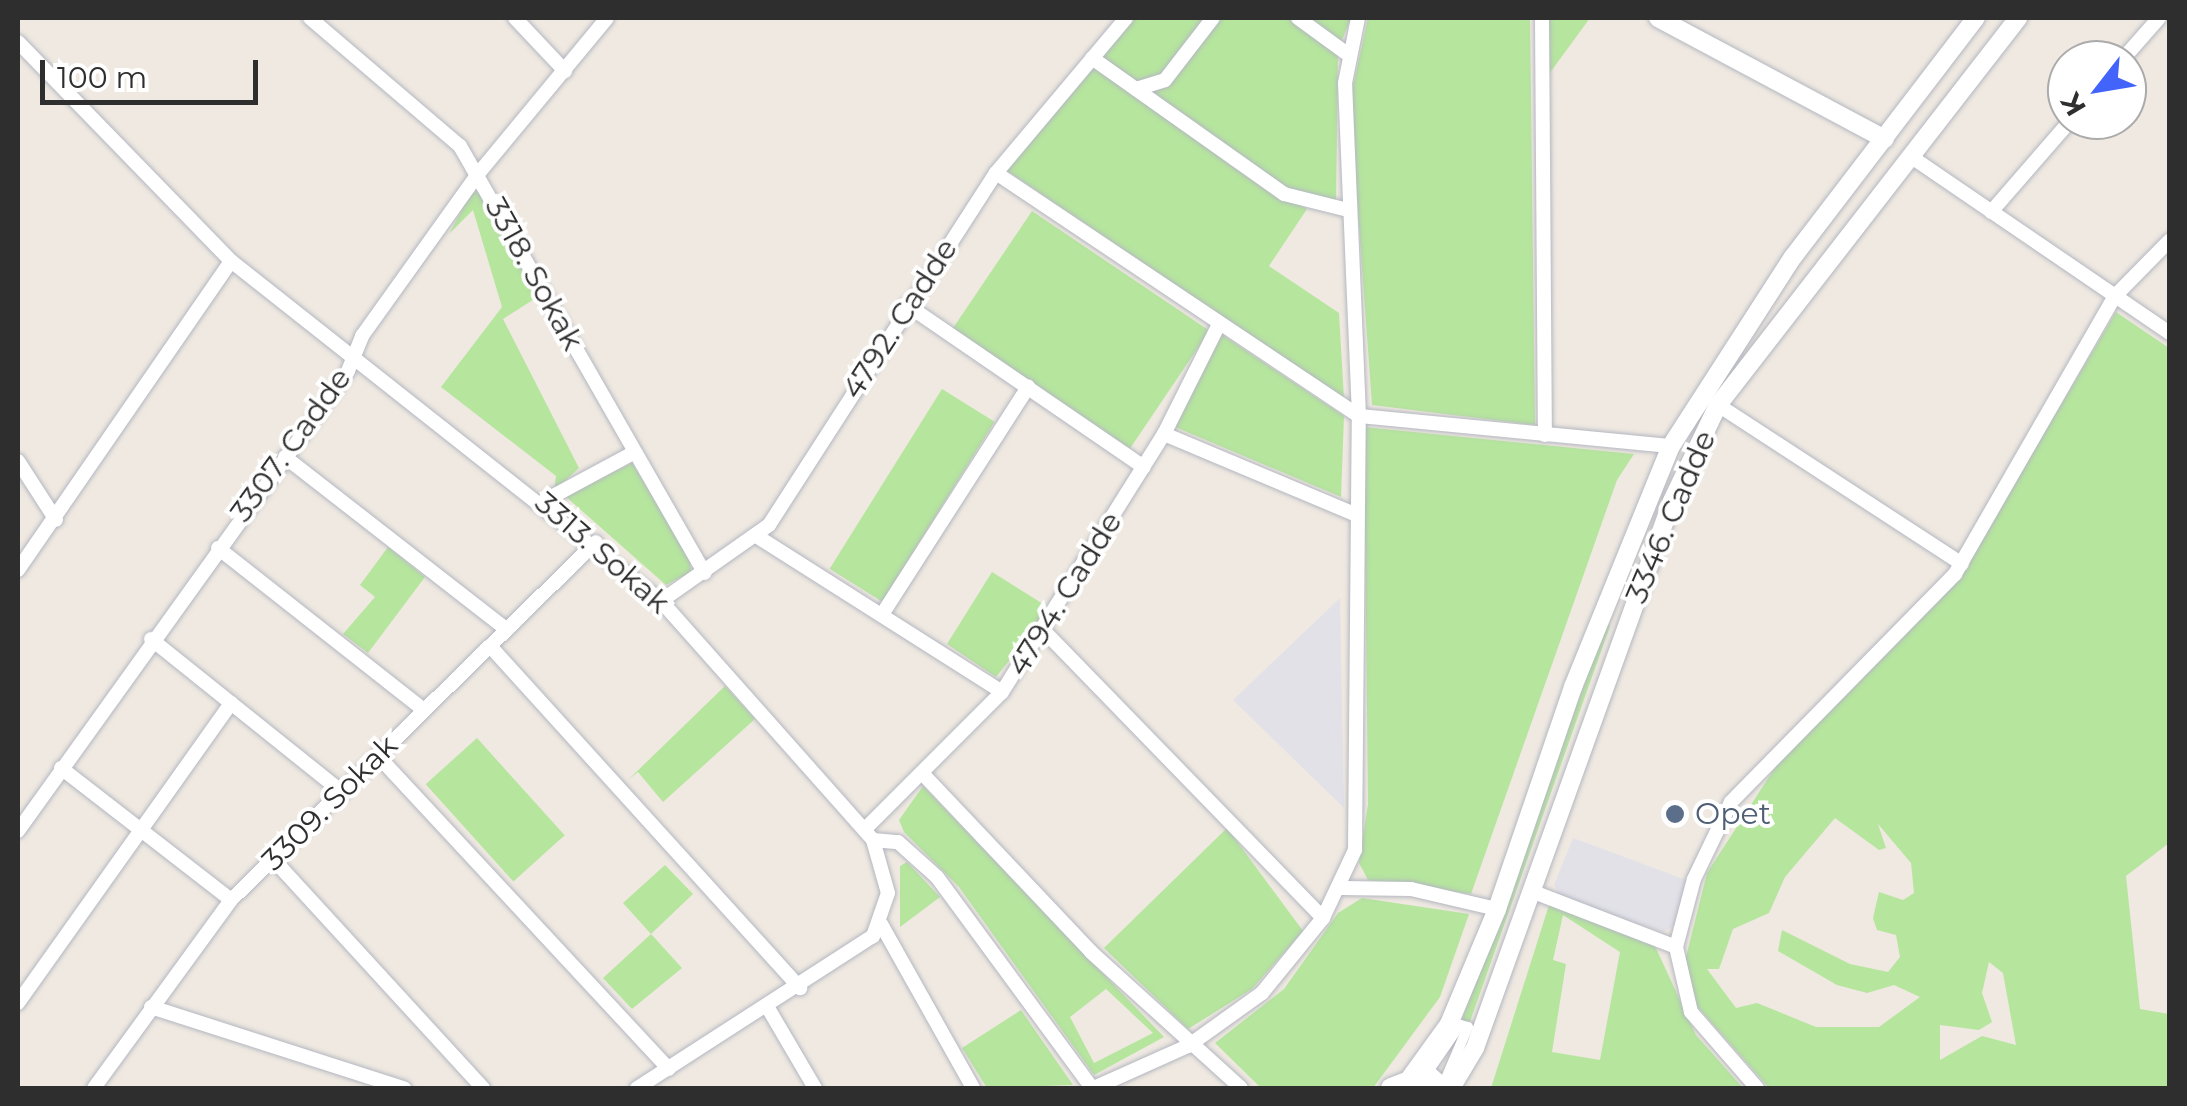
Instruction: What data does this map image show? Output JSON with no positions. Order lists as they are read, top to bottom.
{
  "streets": {
    "street": [
      "3318. Sokak",
      "4792. Cadde",
      "3307. Cadde",
      "3346. Cadde",
      "3313. Sokak",
      "4794. Cadde",
      "3309. Sokak"
    ]
  },
  "crossings": [
    ["3318. Sokak", "4792. Cadde"],
    ["3318. Sokak", "3307. Cadde"],
    ["4792. Cadde", "3313. Sokak"],
    ["3307. Cadde", "3313. Sokak"],
    ["3313. Sokak", "4794. Cadde"],
    ["3313. Sokak", "3309. Sokak"]
  ],
  "places": ["Opet"],
  "scale_bar": "100 m",
  "north": "bottom left"
}
